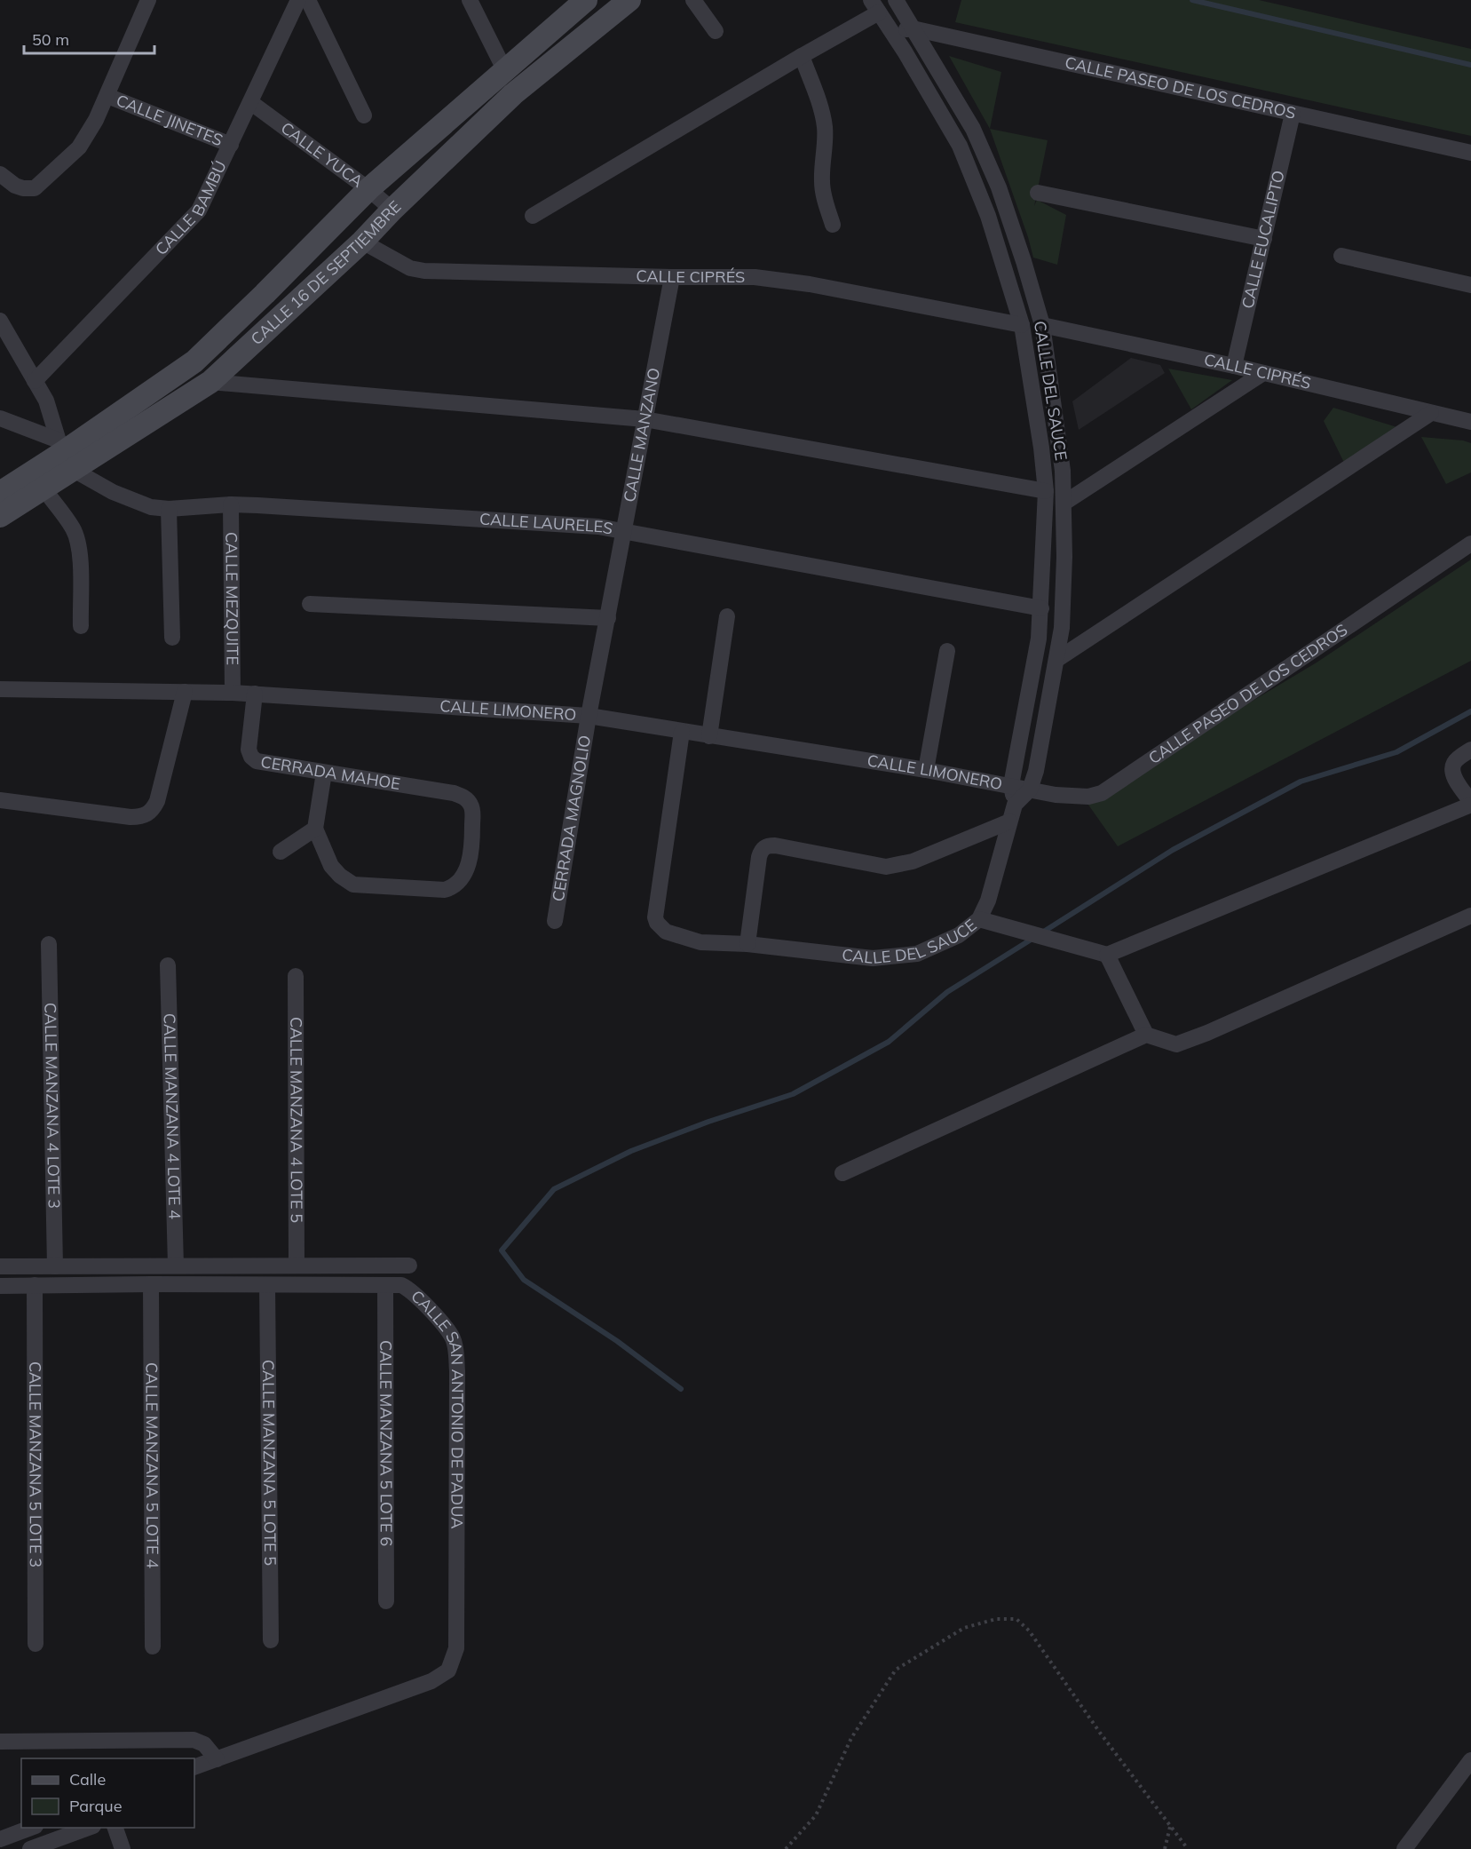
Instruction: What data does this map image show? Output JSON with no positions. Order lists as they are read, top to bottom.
{
  "streets": {
    "main road": ["CALLE 16 DE SEPTIEMBRE"],
    "street": [
      "CALLE PASEO DE LOS CEDROS",
      "CALLE JINETES",
      "CALLE YUCA",
      "CALLE BAMBÚ",
      "CALLE EUCALIPTO",
      "CALLE CIPRÉS",
      "CALLE DEL SAUCE",
      "CALLE MANZANO",
      "CALLE LAURELES",
      "CALLE MEZQUITE",
      "CALLE LIMONERO",
      "CERRADA MAHOE",
      "CERRADA MAGNOLIO",
      "CALLE MANZANA 4 LOTE 3",
      "CALLE MANZANA 4 LOTE 4",
      "CALLE MANZANA 4 LOTE 5",
      "CALLE SAN ANTONIO DE PADUA",
      "CALLE MANZANA 5 LOTE 6",
      "CALLE MANZANA 5 LOTE 5",
      "CALLE MANZANA 5 LOTE 3",
      "CALLE MANZANA 5 LOTE 4"
    ]
  },
  "crossings": [
    ["CALLE PASEO DE LOS CEDROS", "CALLE EUCALIPTO"],
    ["CALLE PASEO DE LOS CEDROS", "CALLE DEL SAUCE"],
    ["CALLE PASEO DE LOS CEDROS", "CALLE LIMONERO"],
    ["CALLE JINETES", "CALLE BAMBÚ"],
    ["CALLE YUCA", "CALLE BAMBÚ"],
    ["CALLE YUCA", "CALLE 16 DE SEPTIEMBRE"],
    ["CALLE EUCALIPTO", "CALLE CIPRÉS"],
    ["CALLE 16 DE SEPTIEMBRE", "CALLE CIPRÉS"],
    ["CALLE 16 DE SEPTIEMBRE", "CALLE LAURELES"],
    ["CALLE CIPRÉS", "CALLE DEL SAUCE"],
    ["CALLE CIPRÉS", "CALLE MANZANO"],
    ["CALLE DEL SAUCE", "CALLE LAURELES"],
    ["CALLE DEL SAUCE", "CALLE LIMONERO"],
    ["CALLE MANZANO", "CALLE LAURELES"],
    ["CALLE MANZANO", "CALLE LIMONERO"],
    ["CALLE MANZANO", "CERRADA MAGNOLIO"],
    ["CALLE LAURELES", "CALLE MEZQUITE"],
    ["CALLE MEZQUITE", "CALLE LIMONERO"],
    ["CALLE LIMONERO", "CERRADA MAHOE"],
    ["CALLE LIMONERO", "CERRADA MAGNOLIO"],
    ["CALLE SAN ANTONIO DE PADUA", "CALLE MANZANA 5 LOTE 6"],
    ["CALLE SAN ANTONIO DE PADUA", "CALLE MANZANA 5 LOTE 5"],
    ["CALLE SAN ANTONIO DE PADUA", "CALLE MANZANA 5 LOTE 3"],
    ["CALLE SAN ANTONIO DE PADUA", "CALLE MANZANA 5 LOTE 4"]
  ],
  "legend": ["Calle", "Parque"],
  "scale_bar": "50 m"
}
